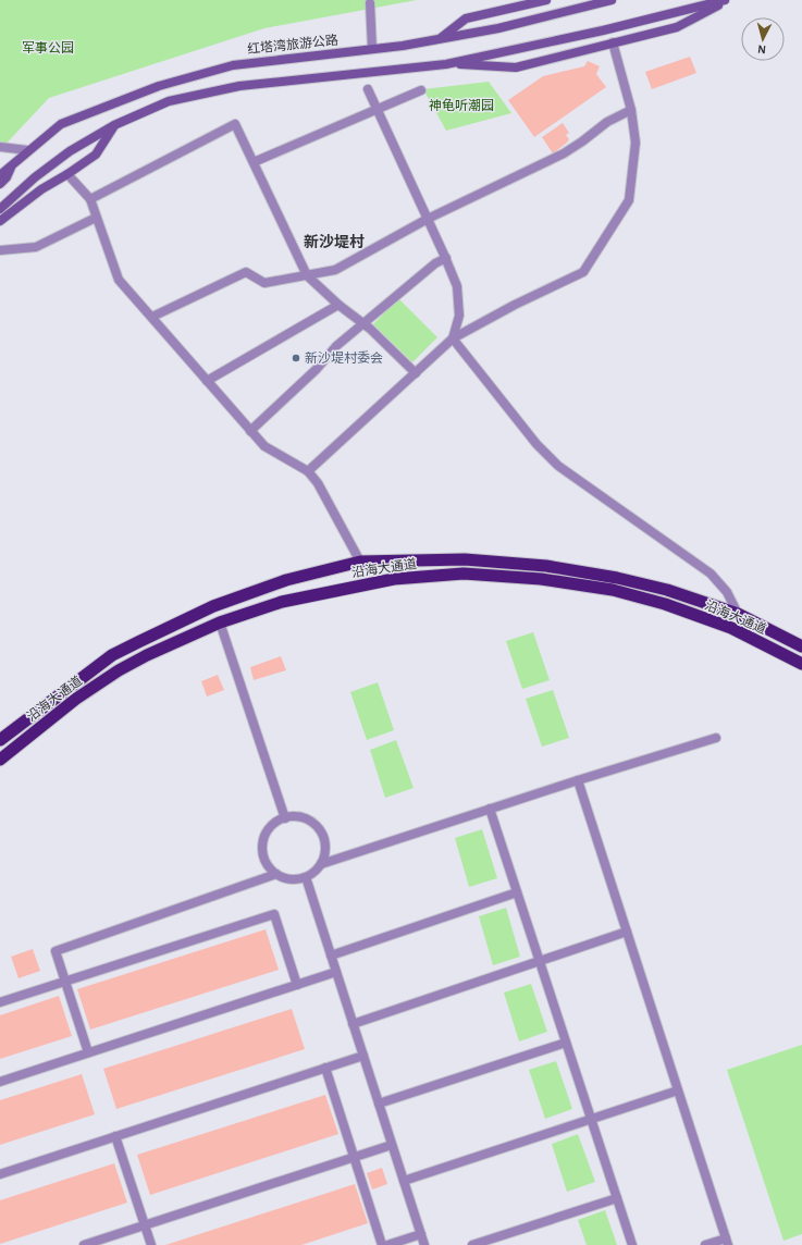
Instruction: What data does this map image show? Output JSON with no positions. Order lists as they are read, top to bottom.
{
  "streets": {
    "highway": ["沿海大通道"],
    "main road": ["红塔湾旅游公路"]
  },
  "districts": ["新沙堤村"],
  "parks": ["军事公园", "神龟听潮园"],
  "places": ["新沙堤村委会"],
  "north": "bottom"
}
